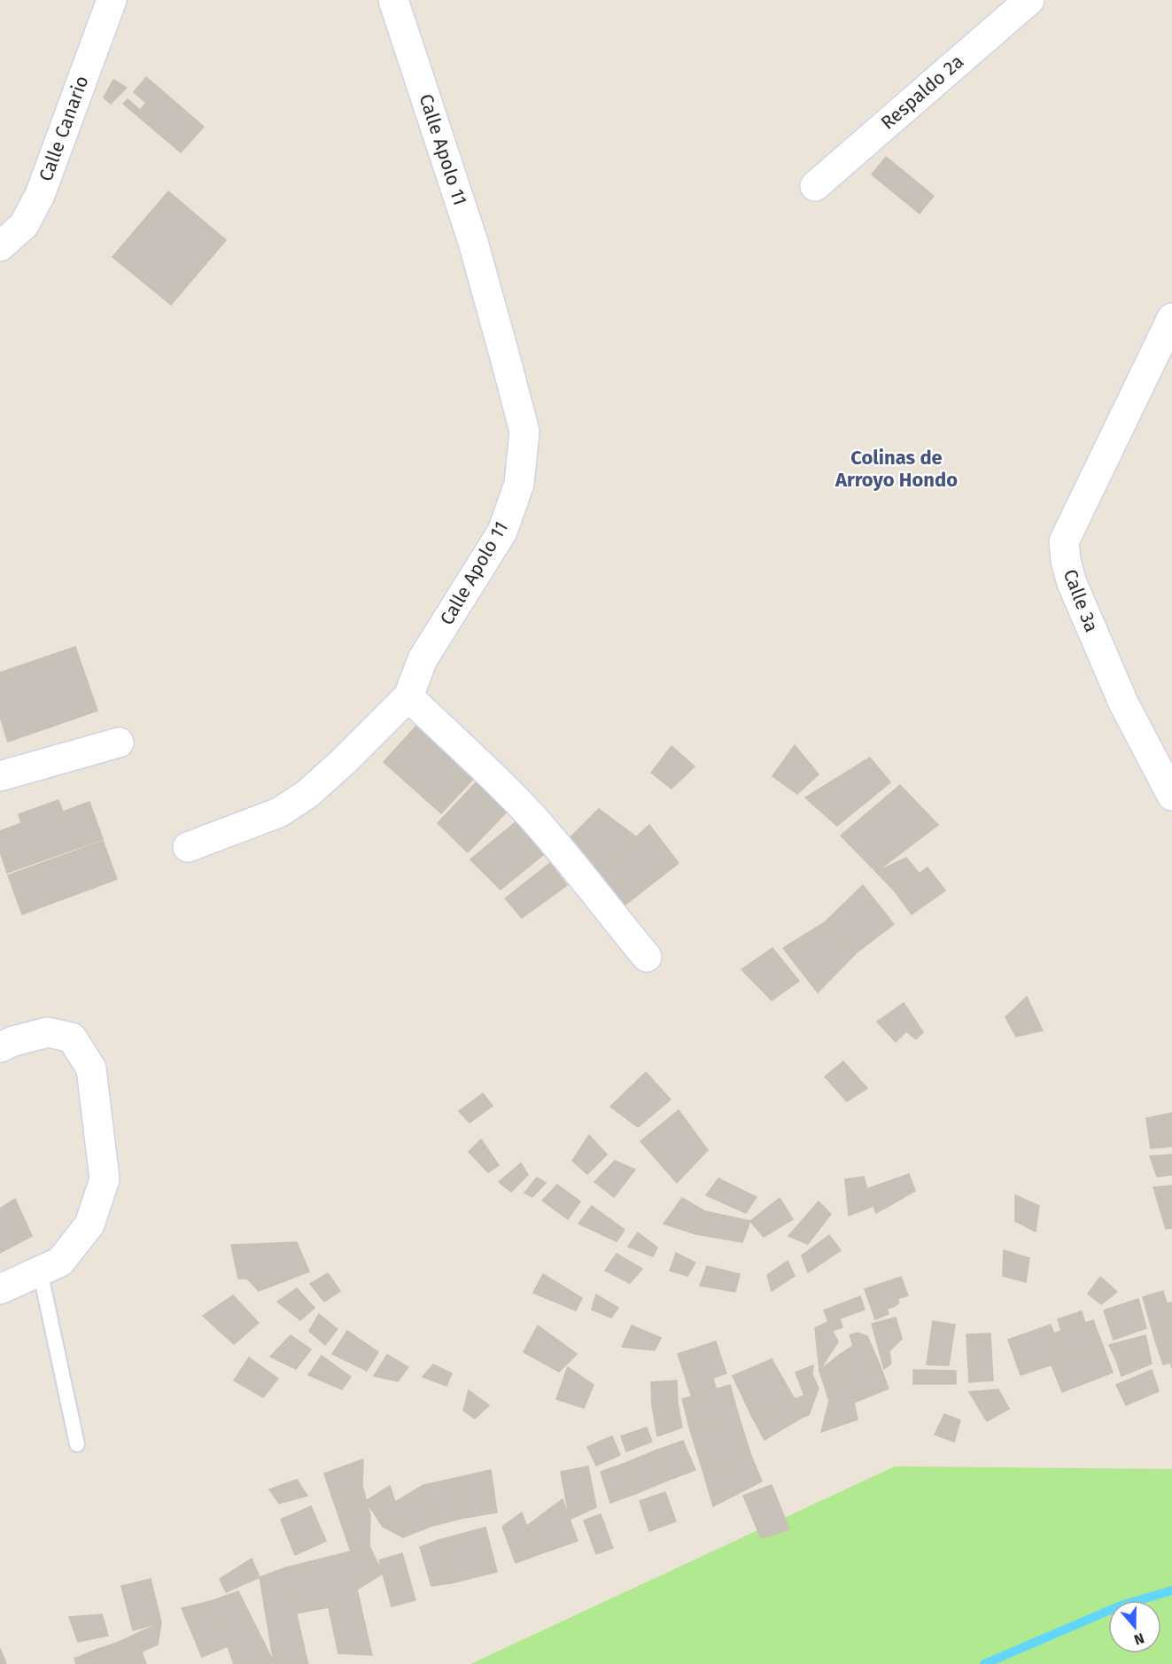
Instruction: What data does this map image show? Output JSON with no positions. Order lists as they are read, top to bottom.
{
  "streets": {
    "street": [
      "Respaldo 2a",
      "Calle Canario",
      "Calle Apolo 11",
      "Calle 3a"
    ]
  },
  "districts": ["Colinas de Arroyo Hondo"],
  "north": "bottom"
}
